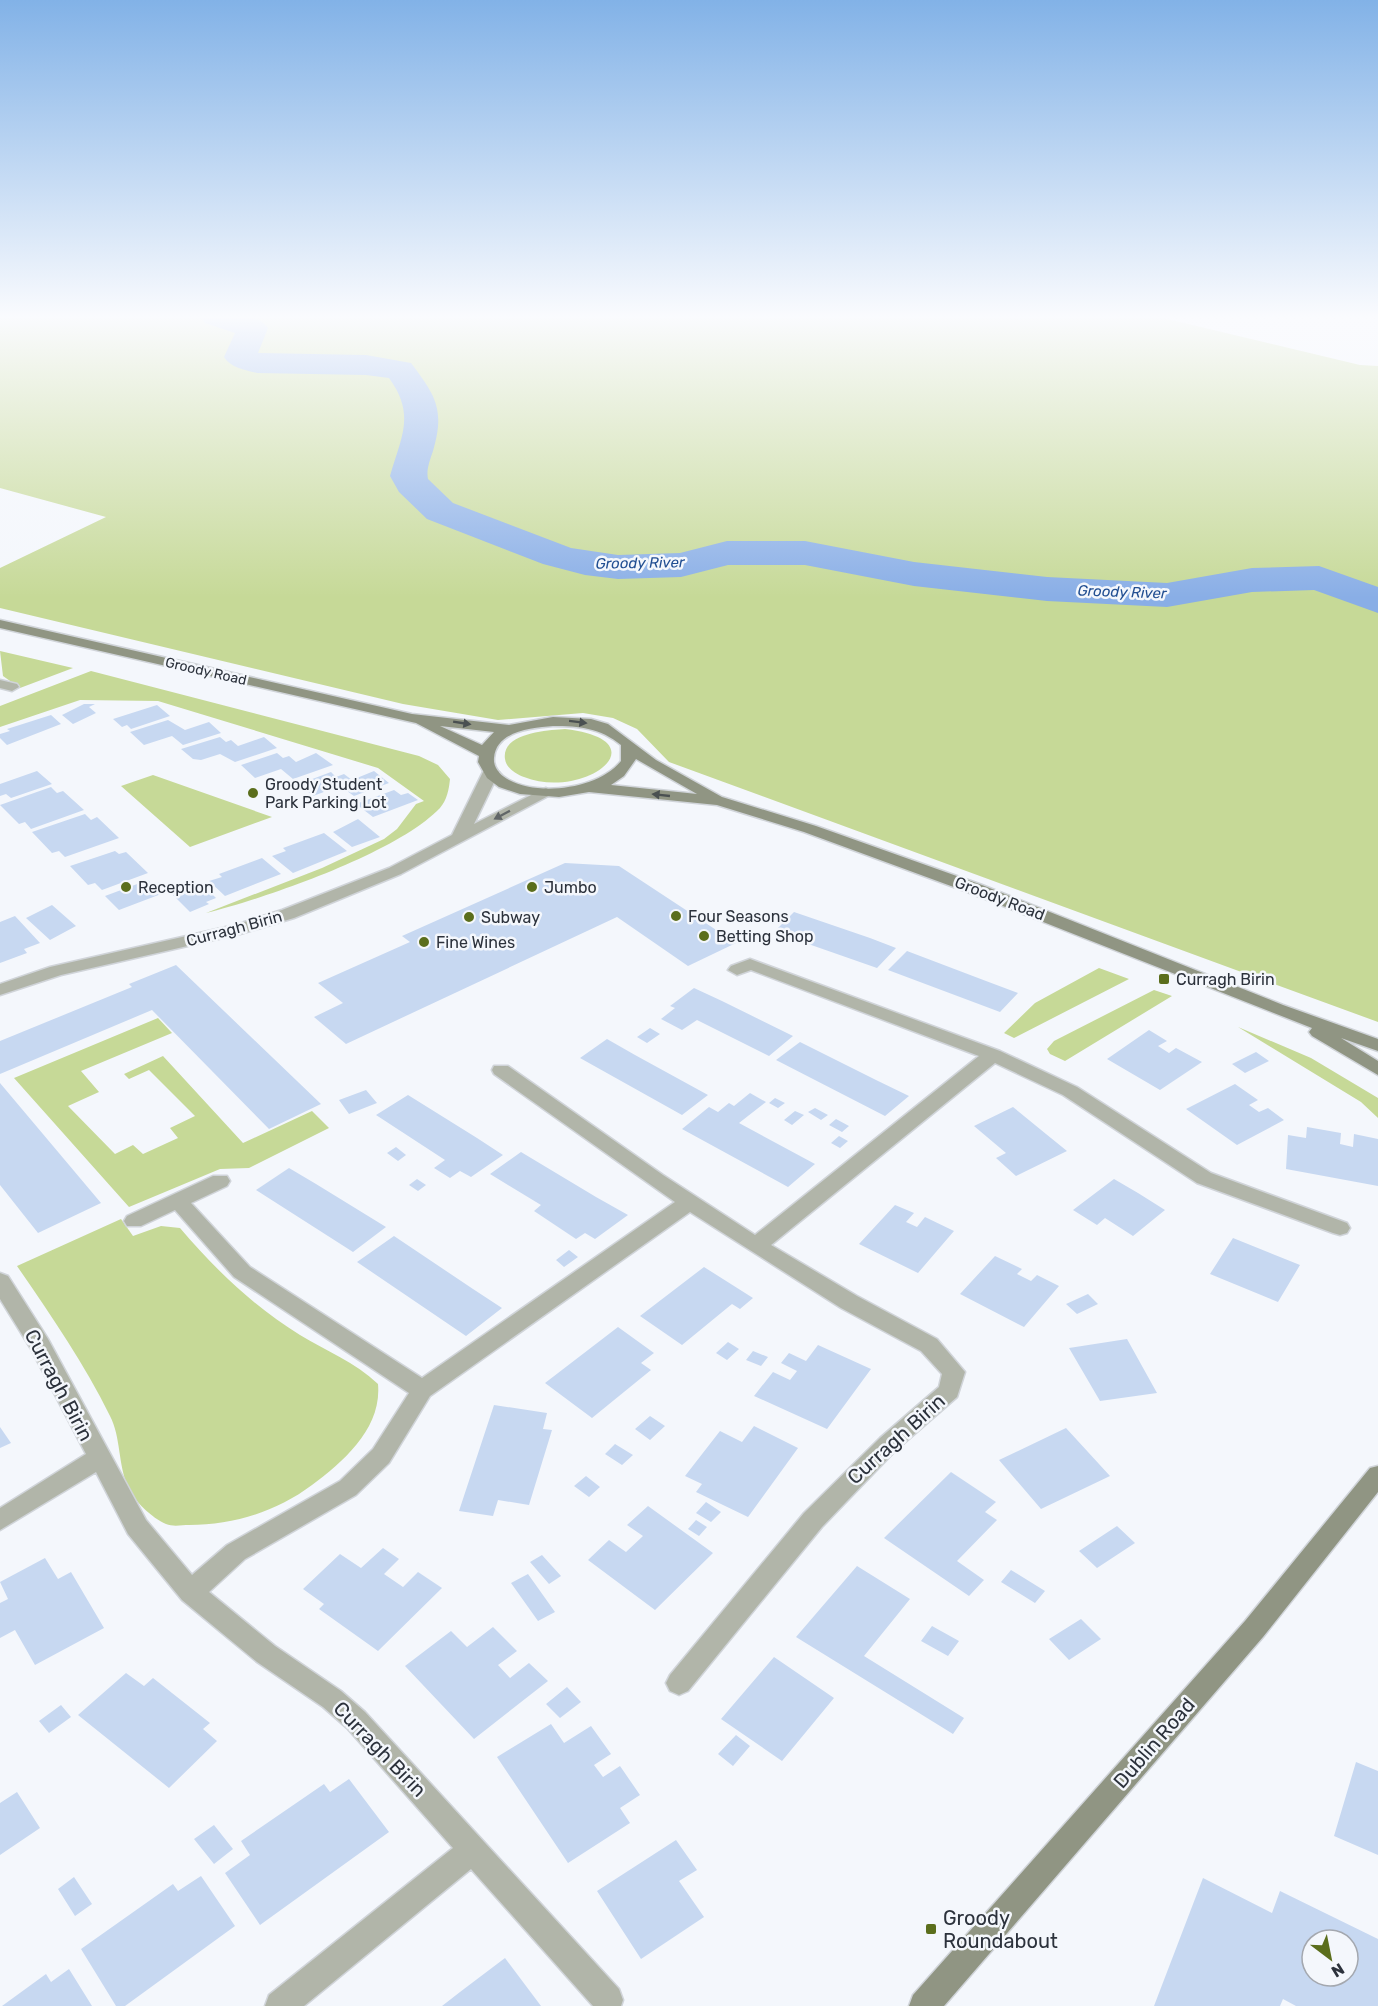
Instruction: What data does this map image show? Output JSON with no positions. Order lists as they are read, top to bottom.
{
  "streets": {
    "street": ["Groody Road", "Curragh Birin", "Dublin Road"]
  },
  "water": ["Groody River"],
  "places": {
    "other": [
      "Groody Student Park Parking Lot",
      "Reception",
      "Jumbo",
      "Four Seasons",
      "Subway",
      "Betting Shop",
      "Fine Wines"
    ],
    "transit": ["Curragh Birin", "Groody Roundabout"]
  },
  "north": "bottom right"
}
